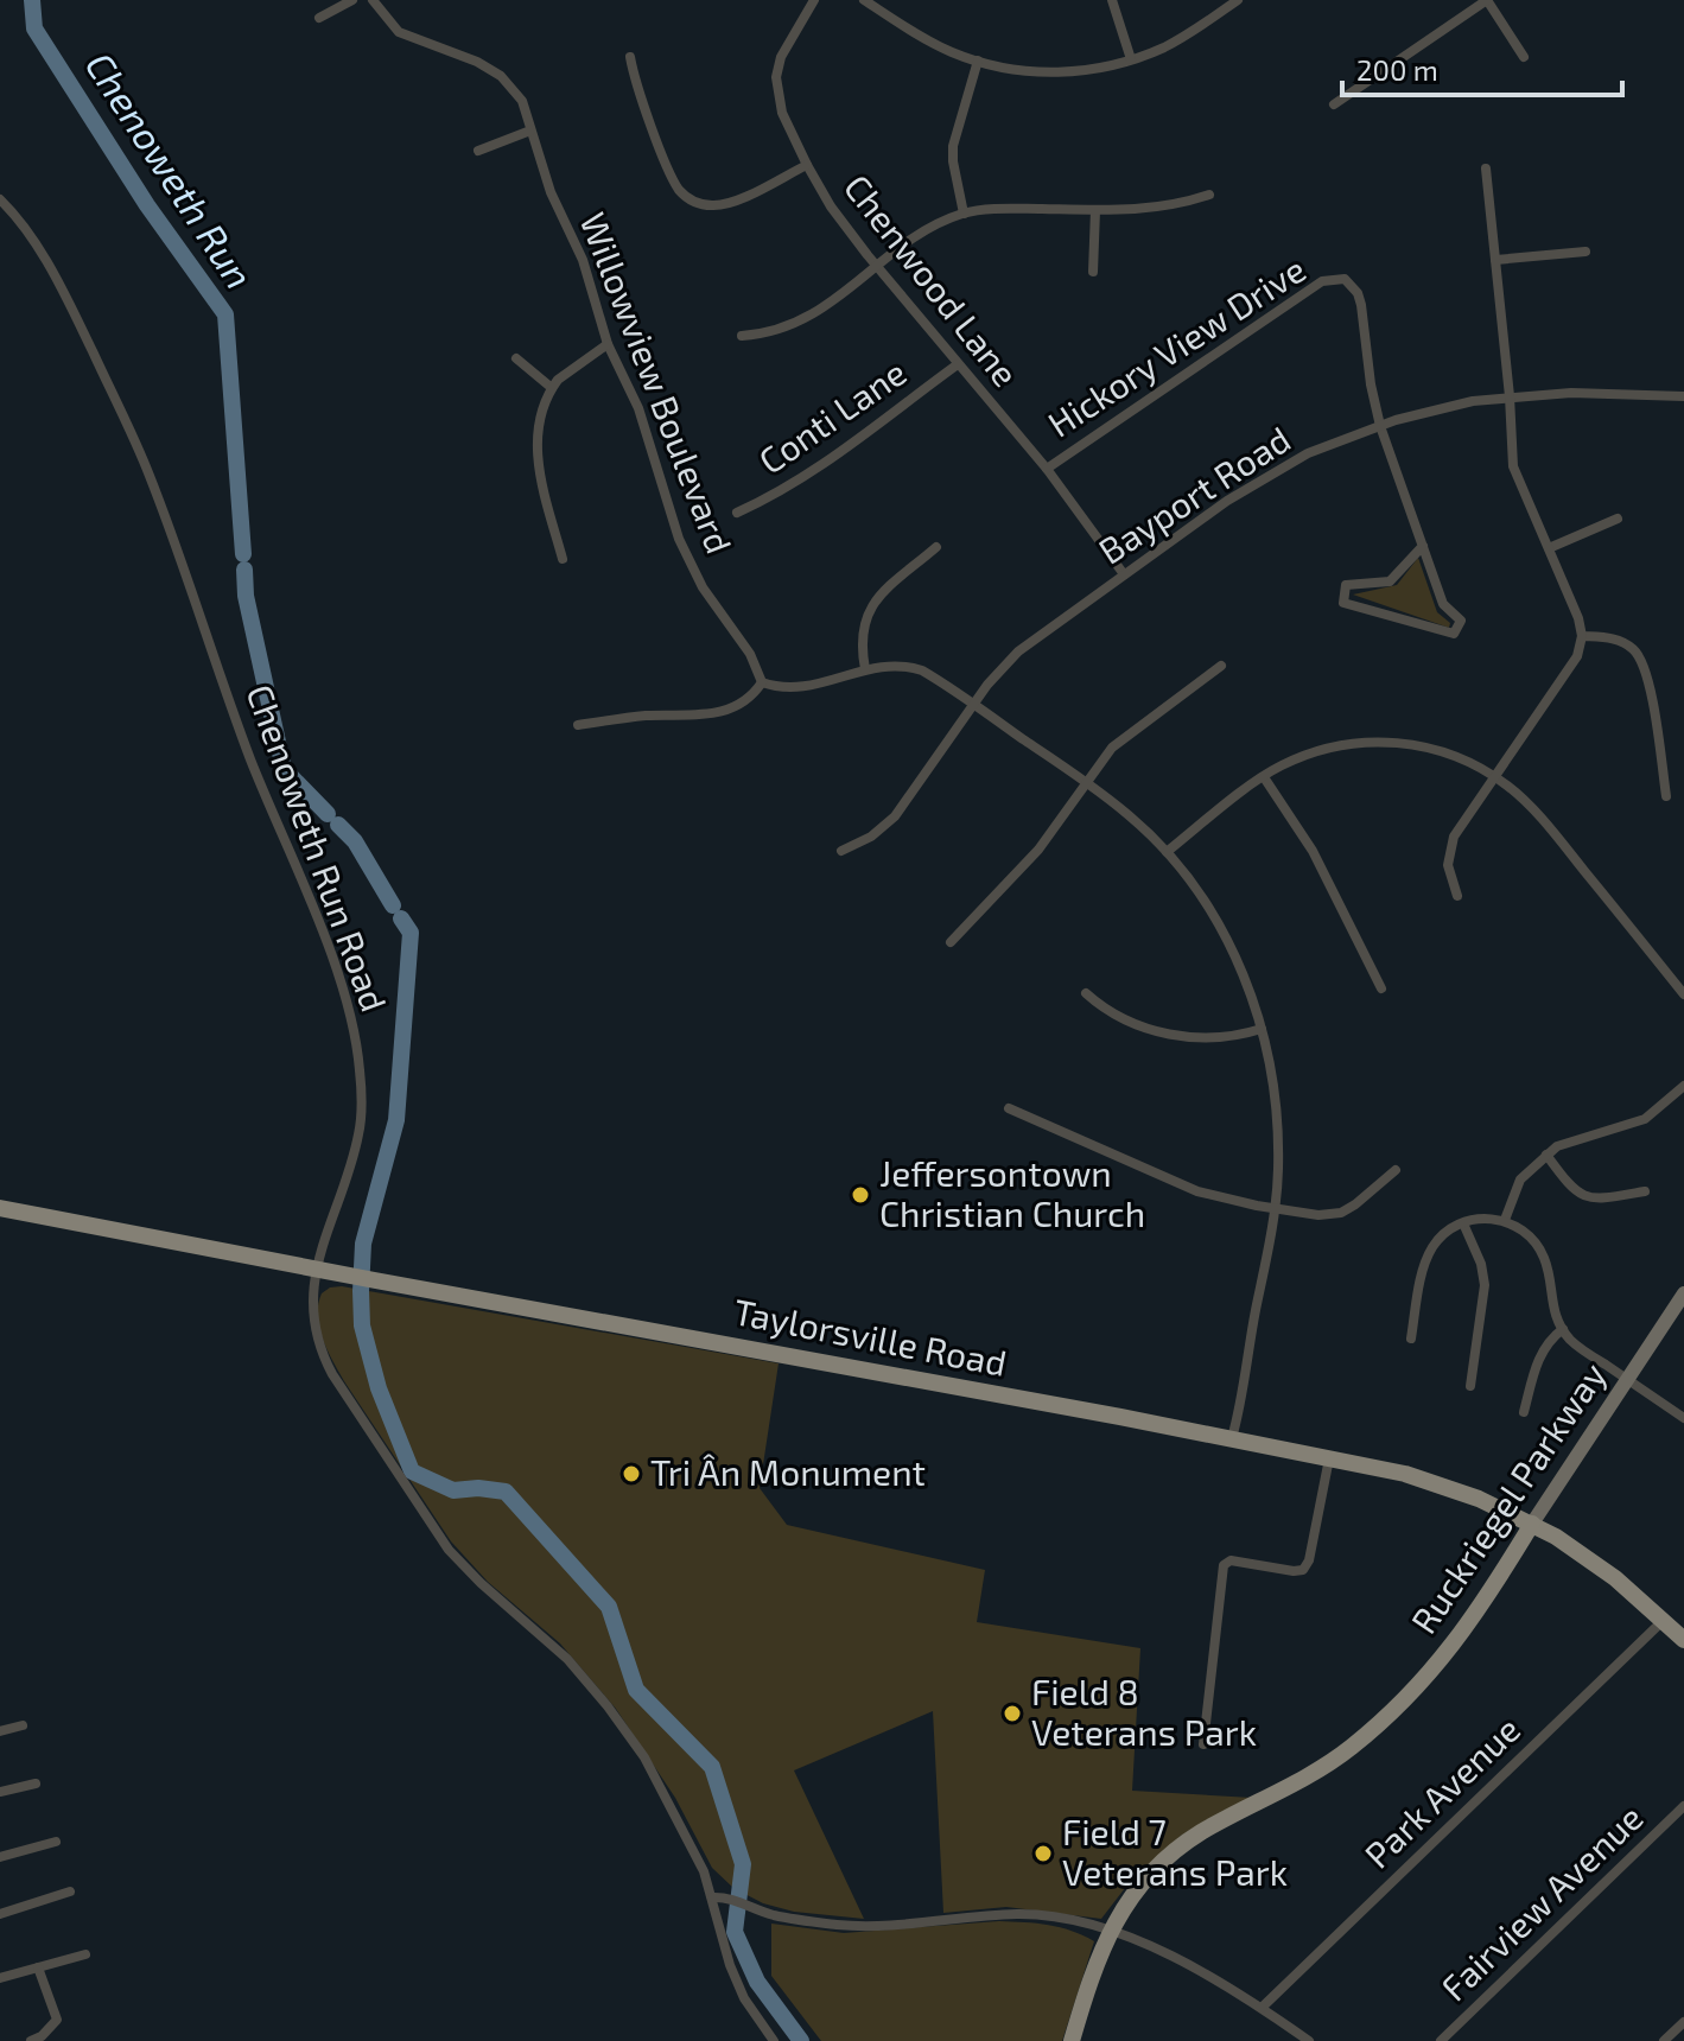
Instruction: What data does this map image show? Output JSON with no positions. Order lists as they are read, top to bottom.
{
  "streets": {
    "main road": ["Taylorsville Road", "Ruckriegel Parkway"],
    "street": [
      "Chenwood Lane",
      "Hickory View Drive",
      "Willowview Boulevard",
      "Conti Lane",
      "Bayport Road",
      "Chenoweth Run Road",
      "Park Avenue",
      "Fairview Avenue"
    ]
  },
  "crossings": [
    ["Chenwood Lane", "Hickory View Drive"],
    ["Chenwood Lane", "Conti Lane"],
    ["Chenwood Lane", "Bayport Road"],
    ["Hickory View Drive", "Bayport Road"],
    ["Chenoweth Run Road", "Taylorsville Road"],
    ["Taylorsville Road", "Ruckriegel Parkway"],
    ["Taylorsville Road", "Park Avenue"]
  ],
  "water": ["Chenoweth Run"],
  "places": [
    "Jeffersontown Christian Church",
    "Tri Ân Monument",
    "Field 8 Veterans Park",
    "Field 7 Veterans Park"
  ],
  "scale_bar": "200 m"
}
